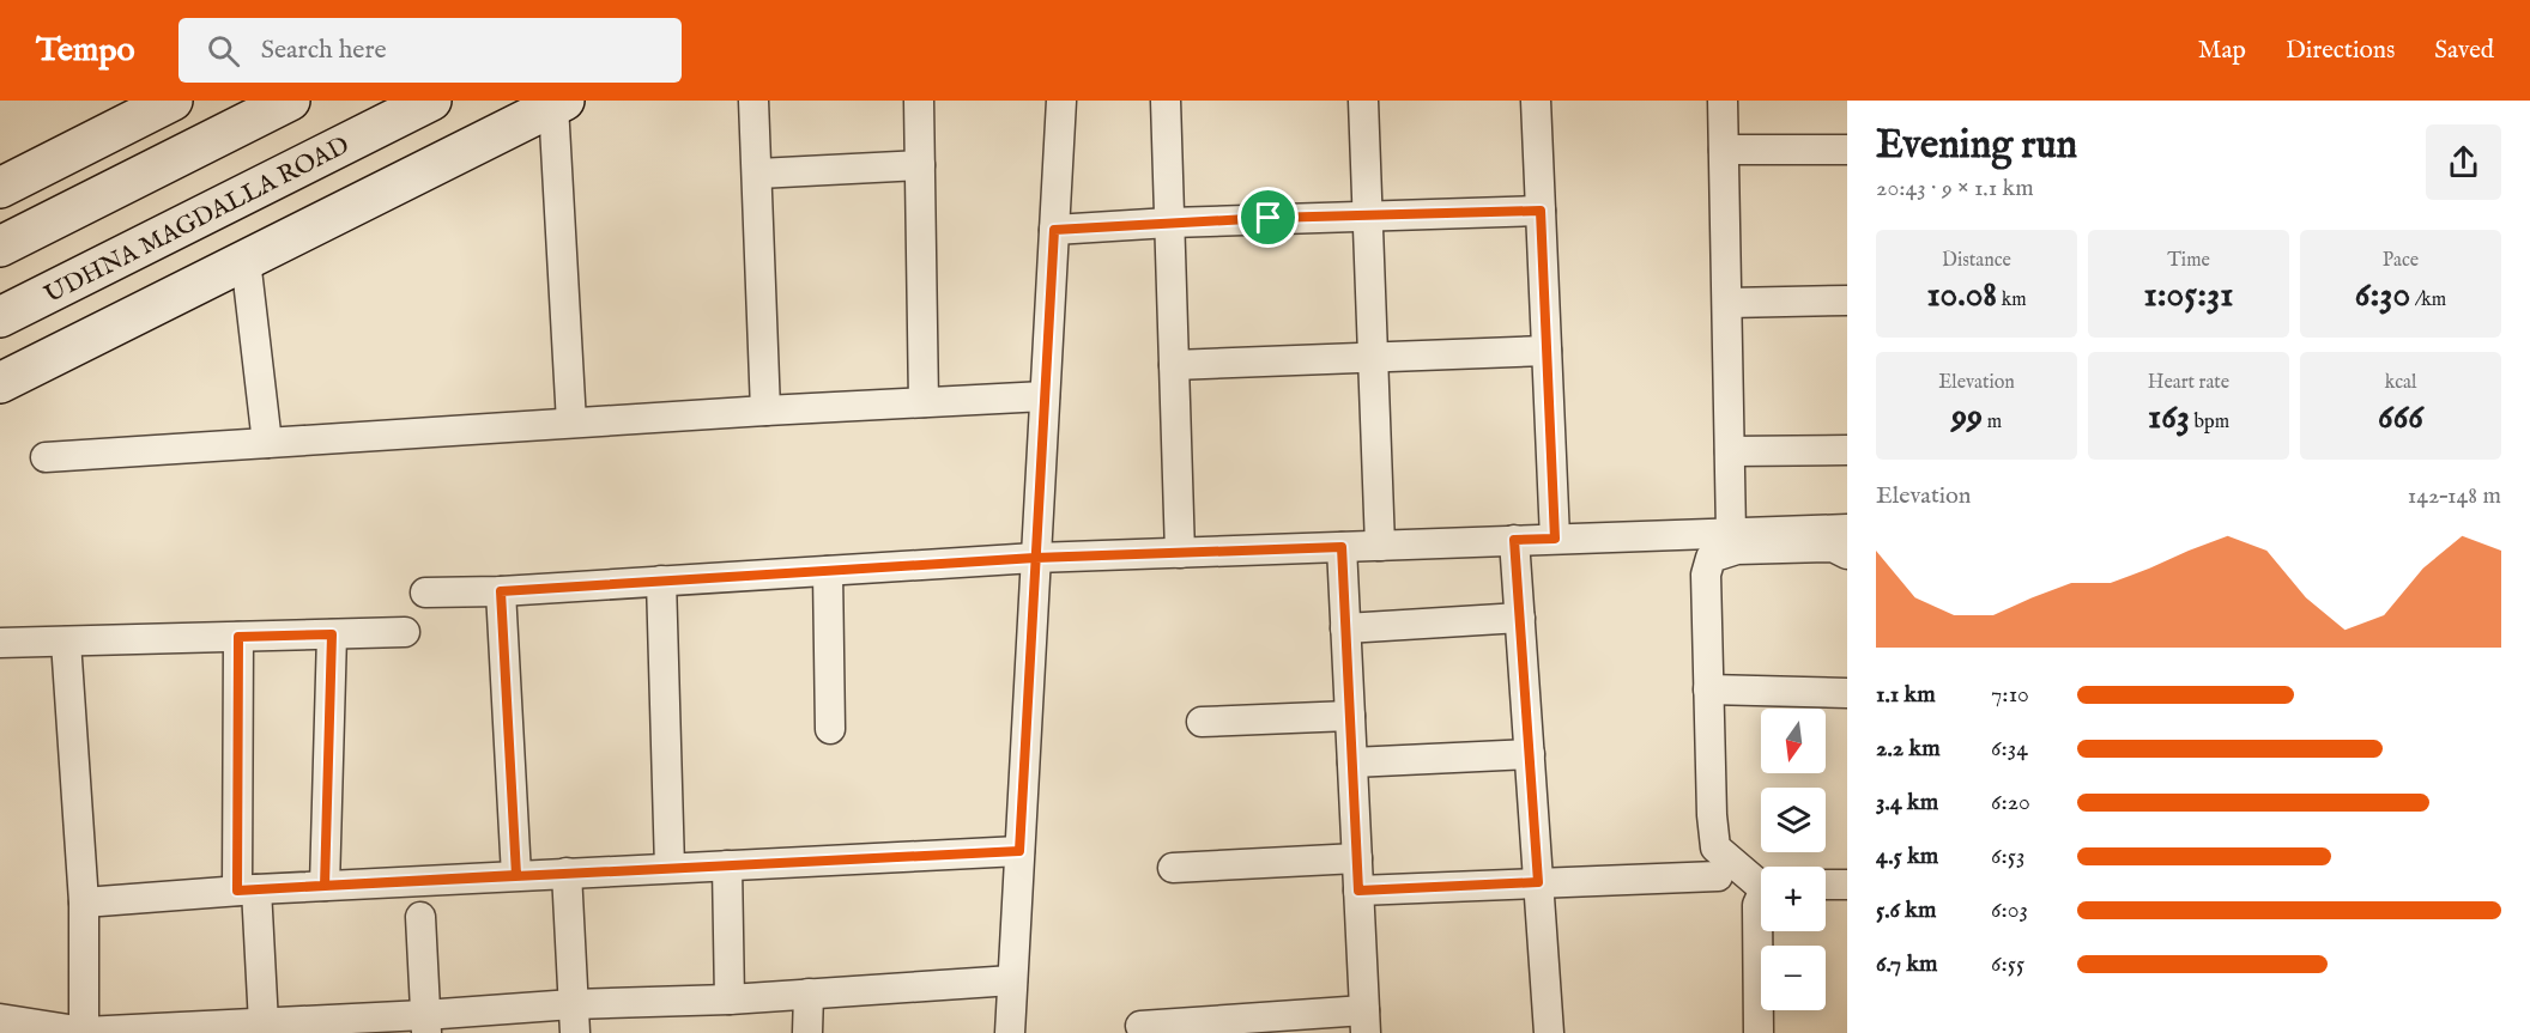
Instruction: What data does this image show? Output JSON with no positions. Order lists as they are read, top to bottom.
{
  "streets": {
    "street": ["UDHNA MAGDALLA ROAD"]
  },
  "north": "bottom",
  "page": {
    "header": "Tempo",
    "search": "Search here",
    "nav": ["Map", "Directions", "Saved"],
    "heading": ["Evening run", "20:43 · 9 × 1.1 km"],
    "stats": [
      ["Distance", "10.08 km"],
      ["Time", "1:05:31"],
      ["Pace", "6:30 /km"],
      ["Elevation", "99 m"],
      ["Heart rate", "163 bpm"],
      ["kcal", "666"]
    ],
    "chart": ["Elevation", "142–148 m"],
    "list": [
      {
        "name": "1.1 km",
        "note": "7:10"
      },
      {
        "name": "2.2 km",
        "note": "6:34"
      },
      {
        "name": "3.4 km",
        "note": "6:20"
      },
      {
        "name": "4.5 km",
        "note": "6:53"
      },
      {
        "name": "5.6 km",
        "note": "6:03"
      },
      {
        "name": "6.7 km",
        "note": "6:55"
      }
    ],
    "map_buttons": ["+", "−"]
  }
}
